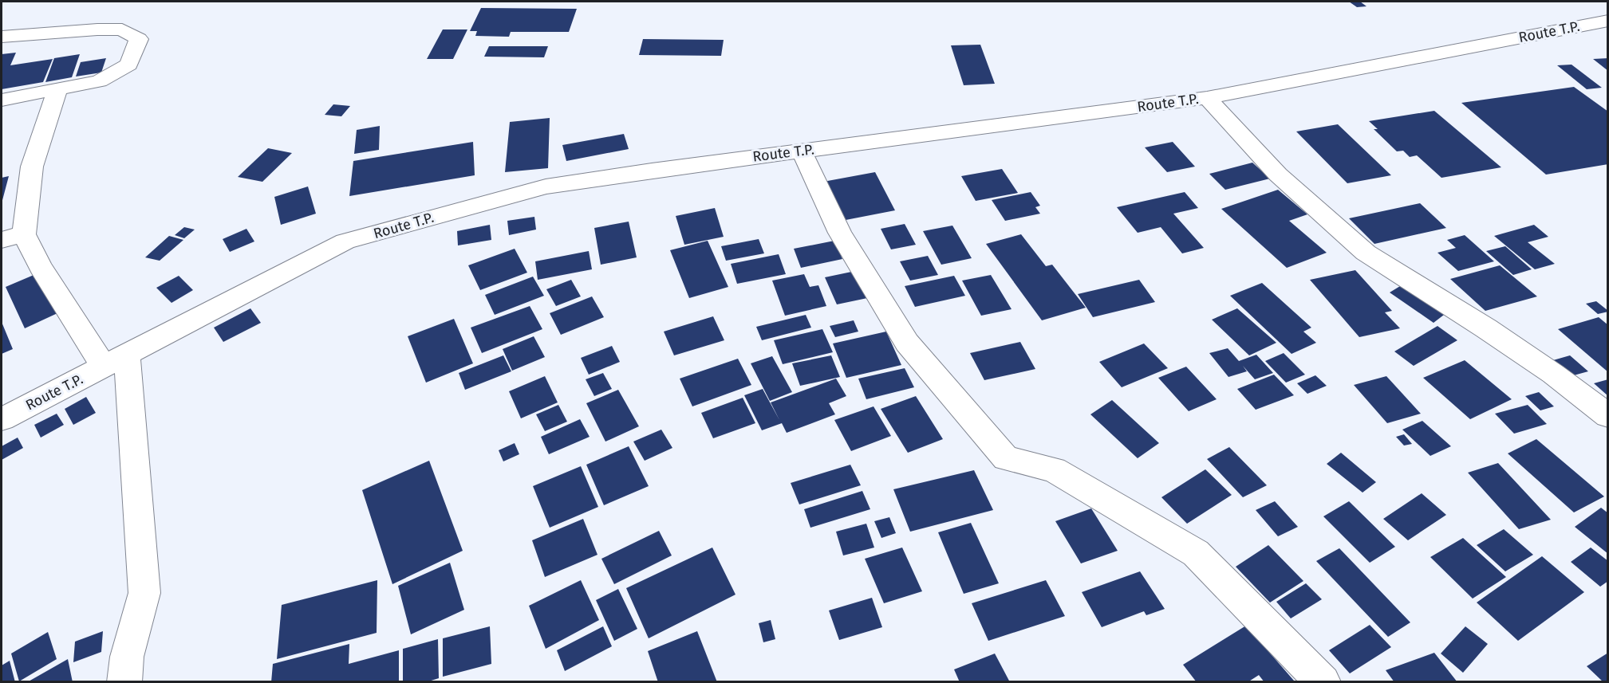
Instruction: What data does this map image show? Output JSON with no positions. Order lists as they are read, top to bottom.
{
  "streets": {
    "street": ["Route T.P."]
  }
}
